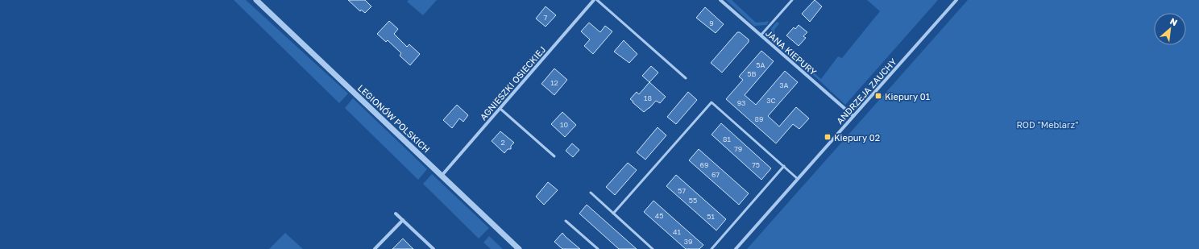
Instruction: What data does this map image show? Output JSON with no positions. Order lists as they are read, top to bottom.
{
  "streets": {
    "street": [
      "JANA KIEPURY",
      "AGNIESZKI OSIECKIEJ",
      "ANDRZEJA ZAUCHY",
      "LEGIONÓW POLSKICH"
    ]
  },
  "crossings": [
    ["JANA KIEPURY", "ANDRZEJA ZAUCHY"],
    ["AGNIESZKI OSIECKIEJ", "LEGIONÓW POLSKICH"]
  ],
  "parks": ["ROD \"Meblarz\""],
  "places": {
    "transit": ["Kiepury 01", "Kiepury 02"]
  },
  "house_numbers": [
    "7",
    "9",
    "5A",
    "5B",
    "12",
    "3A",
    "18",
    "3C",
    "93",
    "89",
    "10",
    "81",
    "2",
    "79",
    "69",
    "75",
    "67",
    "57",
    "55",
    "45",
    "51",
    "41",
    "39"
  ],
  "north": "top right"
}
